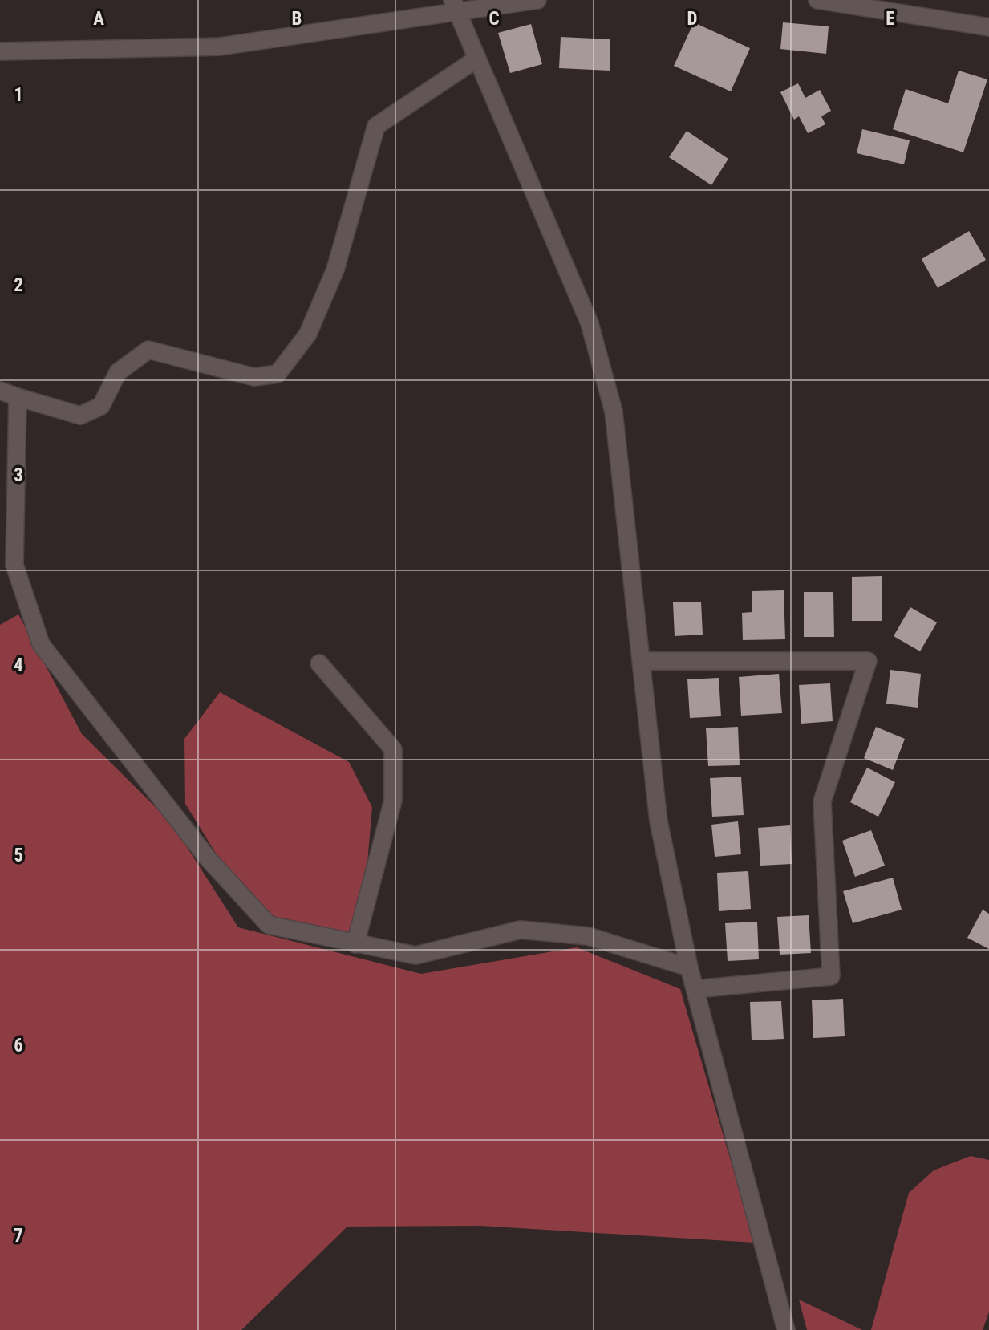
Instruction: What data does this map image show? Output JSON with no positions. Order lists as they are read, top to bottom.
{
  "grid": {
    "columns": [
      "A",
      "B",
      "C",
      "D",
      "E"
    ],
    "rows": [
      "1",
      "2",
      "3",
      "4",
      "5",
      "6",
      "7"
    ]
  }
}
